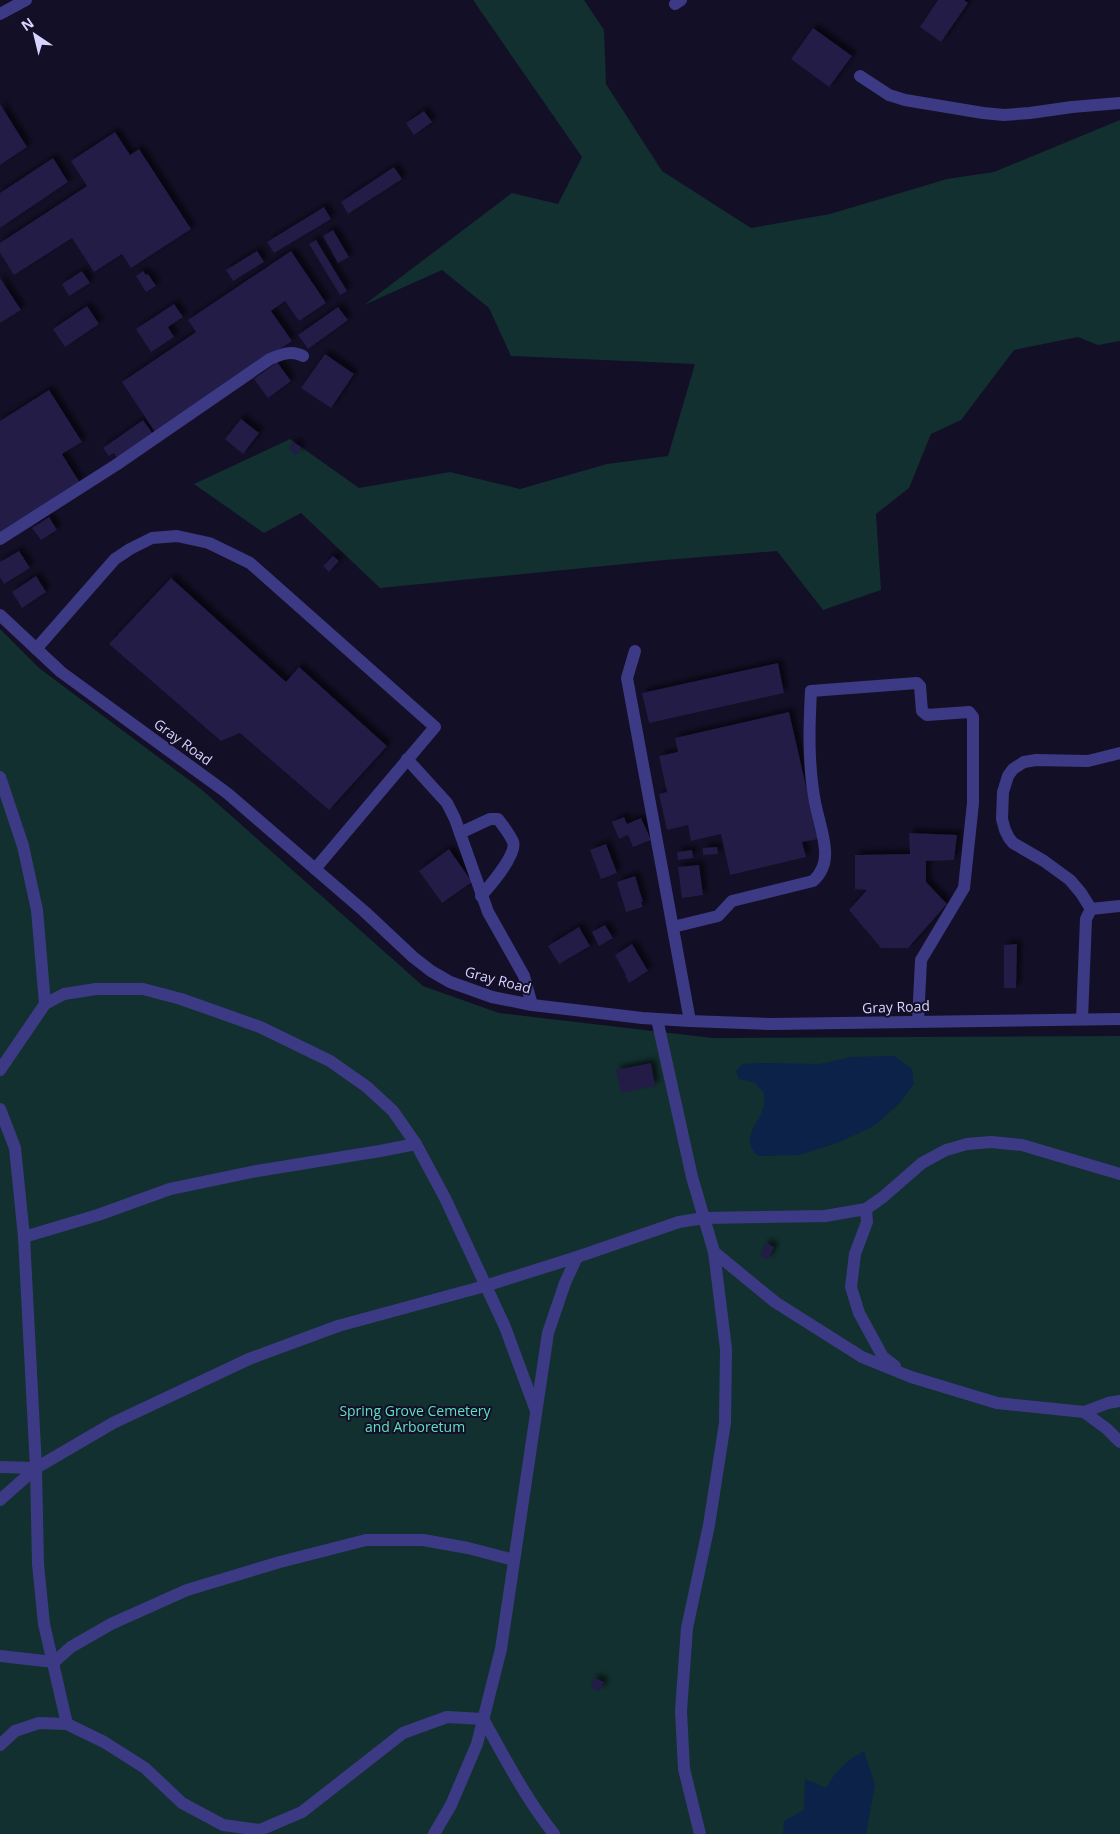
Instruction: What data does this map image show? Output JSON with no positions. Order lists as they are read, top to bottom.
{
  "streets": {
    "street": ["Gray Road"]
  },
  "parks": ["Spring Grove Cemetery and Arboretum"],
  "north": "top left"
}
